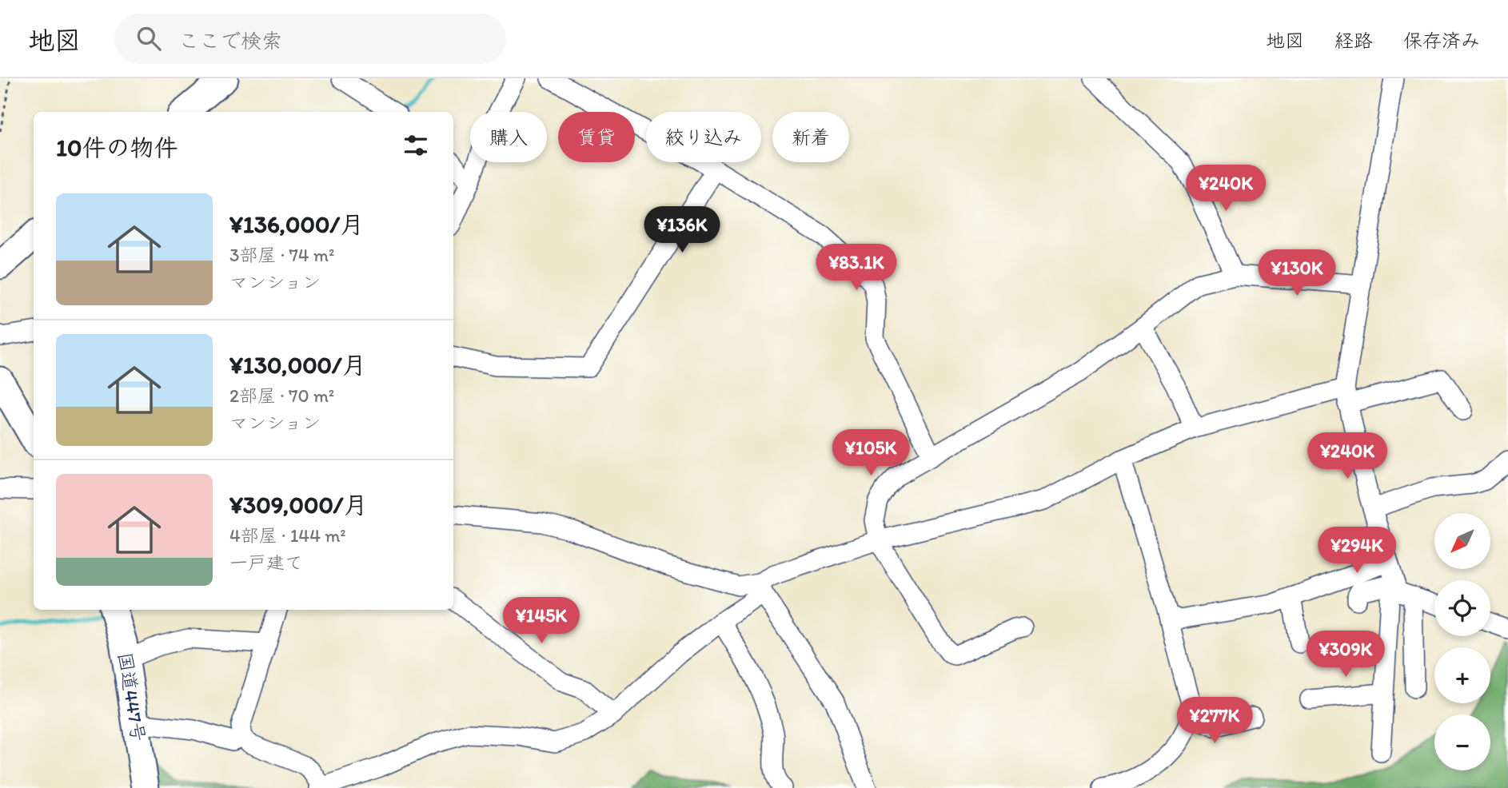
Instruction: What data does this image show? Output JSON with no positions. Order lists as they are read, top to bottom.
{
  "streets": {
    "highway": ["国道447号"]
  },
  "north": "bottom left",
  "page": {
    "header": "地図",
    "search": "ここで検索",
    "nav": ["地図", "経路", "保存済み"],
    "chip": [
      "購入",
      "賃貸",
      "絞り込み",
      "新着"
    ],
    "heading": "10件の物件",
    "price": [
      "¥240K",
      "¥136K",
      "¥83.1K",
      "¥130K",
      "¥105K",
      "¥240K",
      "¥294K",
      "¥145K",
      "¥309K",
      "¥277K"
    ],
    "list": [
      {
        "name": "¥136,000/月",
        "note": "3部屋 · 74 m² · マンション"
      },
      {
        "name": "¥130,000/月",
        "note": "2部屋 · 70 m² · マンション"
      },
      {
        "name": "¥309,000/月",
        "note": "4部屋 · 144 m² · 一戸建て"
      }
    ],
    "map_buttons": ["+", "−"]
  }
}
